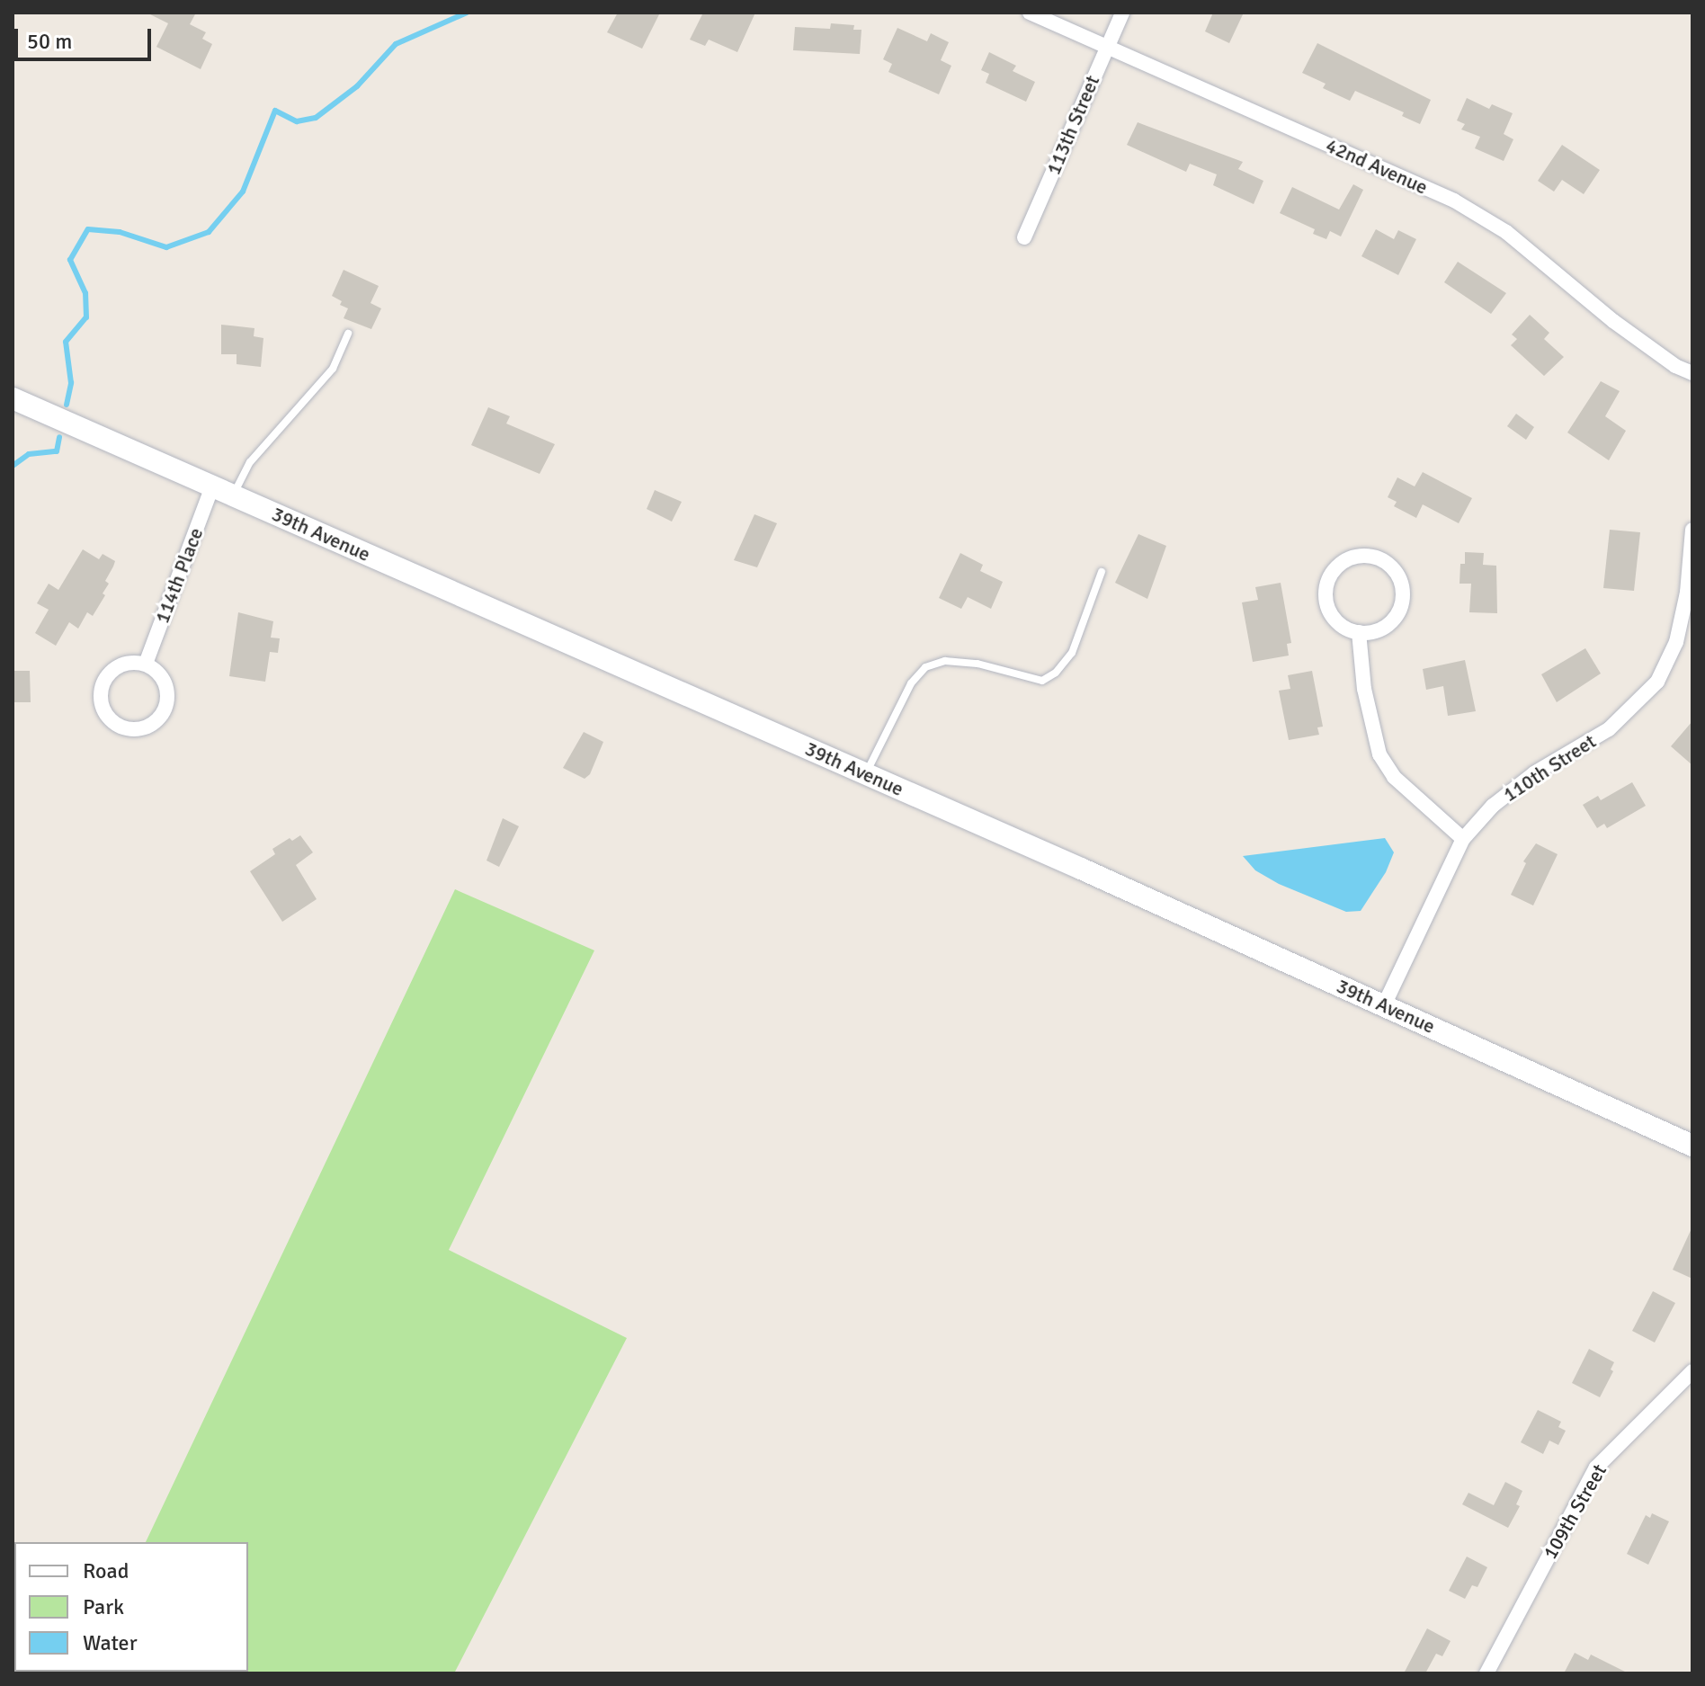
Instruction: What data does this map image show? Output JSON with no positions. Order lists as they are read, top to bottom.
{
  "streets": {
    "main road": ["39th Avenue"],
    "street": [
      "113th Street",
      "42nd Avenue",
      "114th Place",
      "110th Street",
      "109th Street"
    ]
  },
  "crossings": [
    ["113th Street", "42nd Avenue"],
    ["39th Avenue", "114th Place"],
    ["39th Avenue", "110th Street"]
  ],
  "legend": ["Road", "Park", "Water"],
  "scale_bar": "50 m"
}
